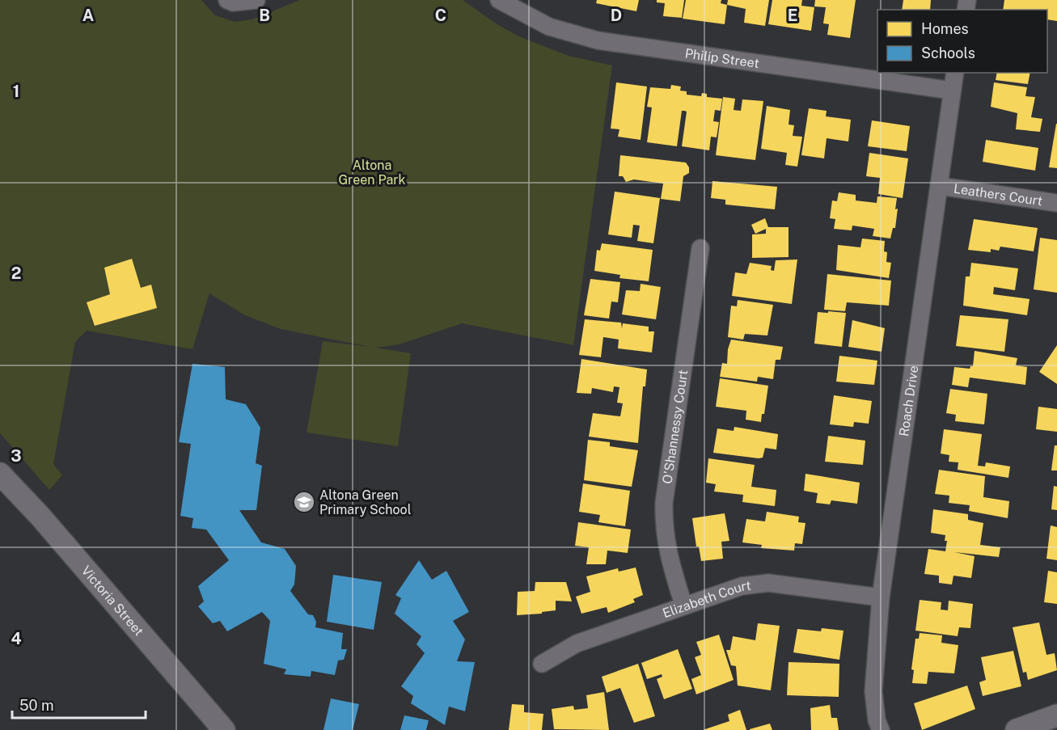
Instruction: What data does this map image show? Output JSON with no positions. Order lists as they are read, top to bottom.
{
  "streets": {
    "street": [
      "Philip Street",
      "Leathers Court",
      "Roach Drive",
      "O'Shannessy Court",
      "Elizabeth Court",
      "Victoria Street"
    ]
  },
  "crossings": [
    ["Philip Street", "Roach Drive"],
    ["Leathers Court", "Roach Drive"],
    ["Roach Drive", "Elizabeth Court"],
    ["O'Shannessy Court", "Elizabeth Court"]
  ],
  "parks": ["Altona Green Park"],
  "places": {
    "school or university": ["Altona Green Primary School"]
  },
  "legend": ["Homes", "Schools"],
  "scale_bar": "50 m",
  "grid": {
    "columns": [
      "A",
      "B",
      "C",
      "D",
      "E"
    ],
    "rows": [
      "1",
      "2",
      "3",
      "4"
    ]
  }
}
